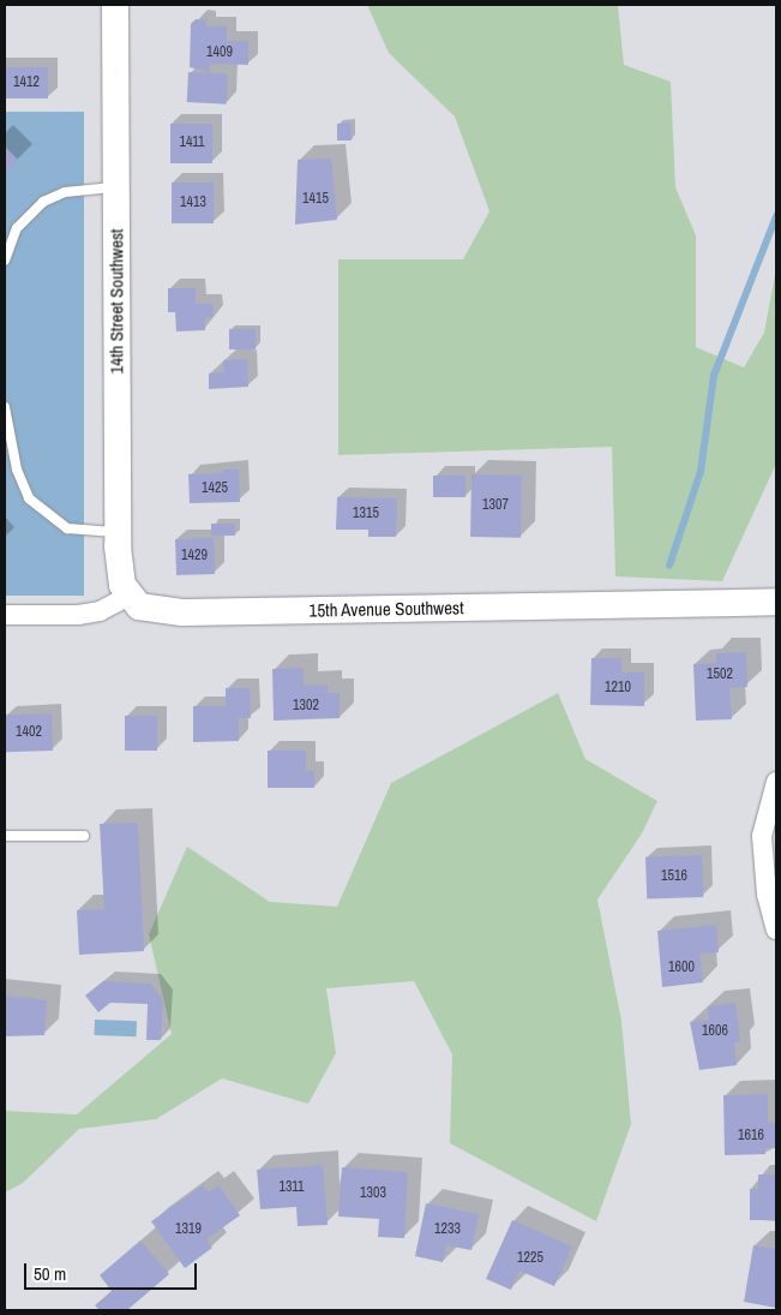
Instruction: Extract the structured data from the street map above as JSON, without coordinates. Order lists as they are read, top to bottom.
{
  "streets": {
    "street": ["14th Street Southwest", "15th Avenue Southwest"]
  },
  "crossings": [
    ["14th Street Southwest", "15th Avenue Southwest"]
  ],
  "house_numbers": [
    "1409",
    "1412",
    "1411",
    "1415",
    "1413",
    "1425",
    "1307",
    "1315",
    "1429",
    "1502",
    "1210",
    "1302",
    "1402",
    "1516",
    "1600",
    "1606",
    "1616",
    "1311",
    "1303",
    "1319",
    "1233",
    "1225"
  ],
  "scale_bar": "50 m"
}
